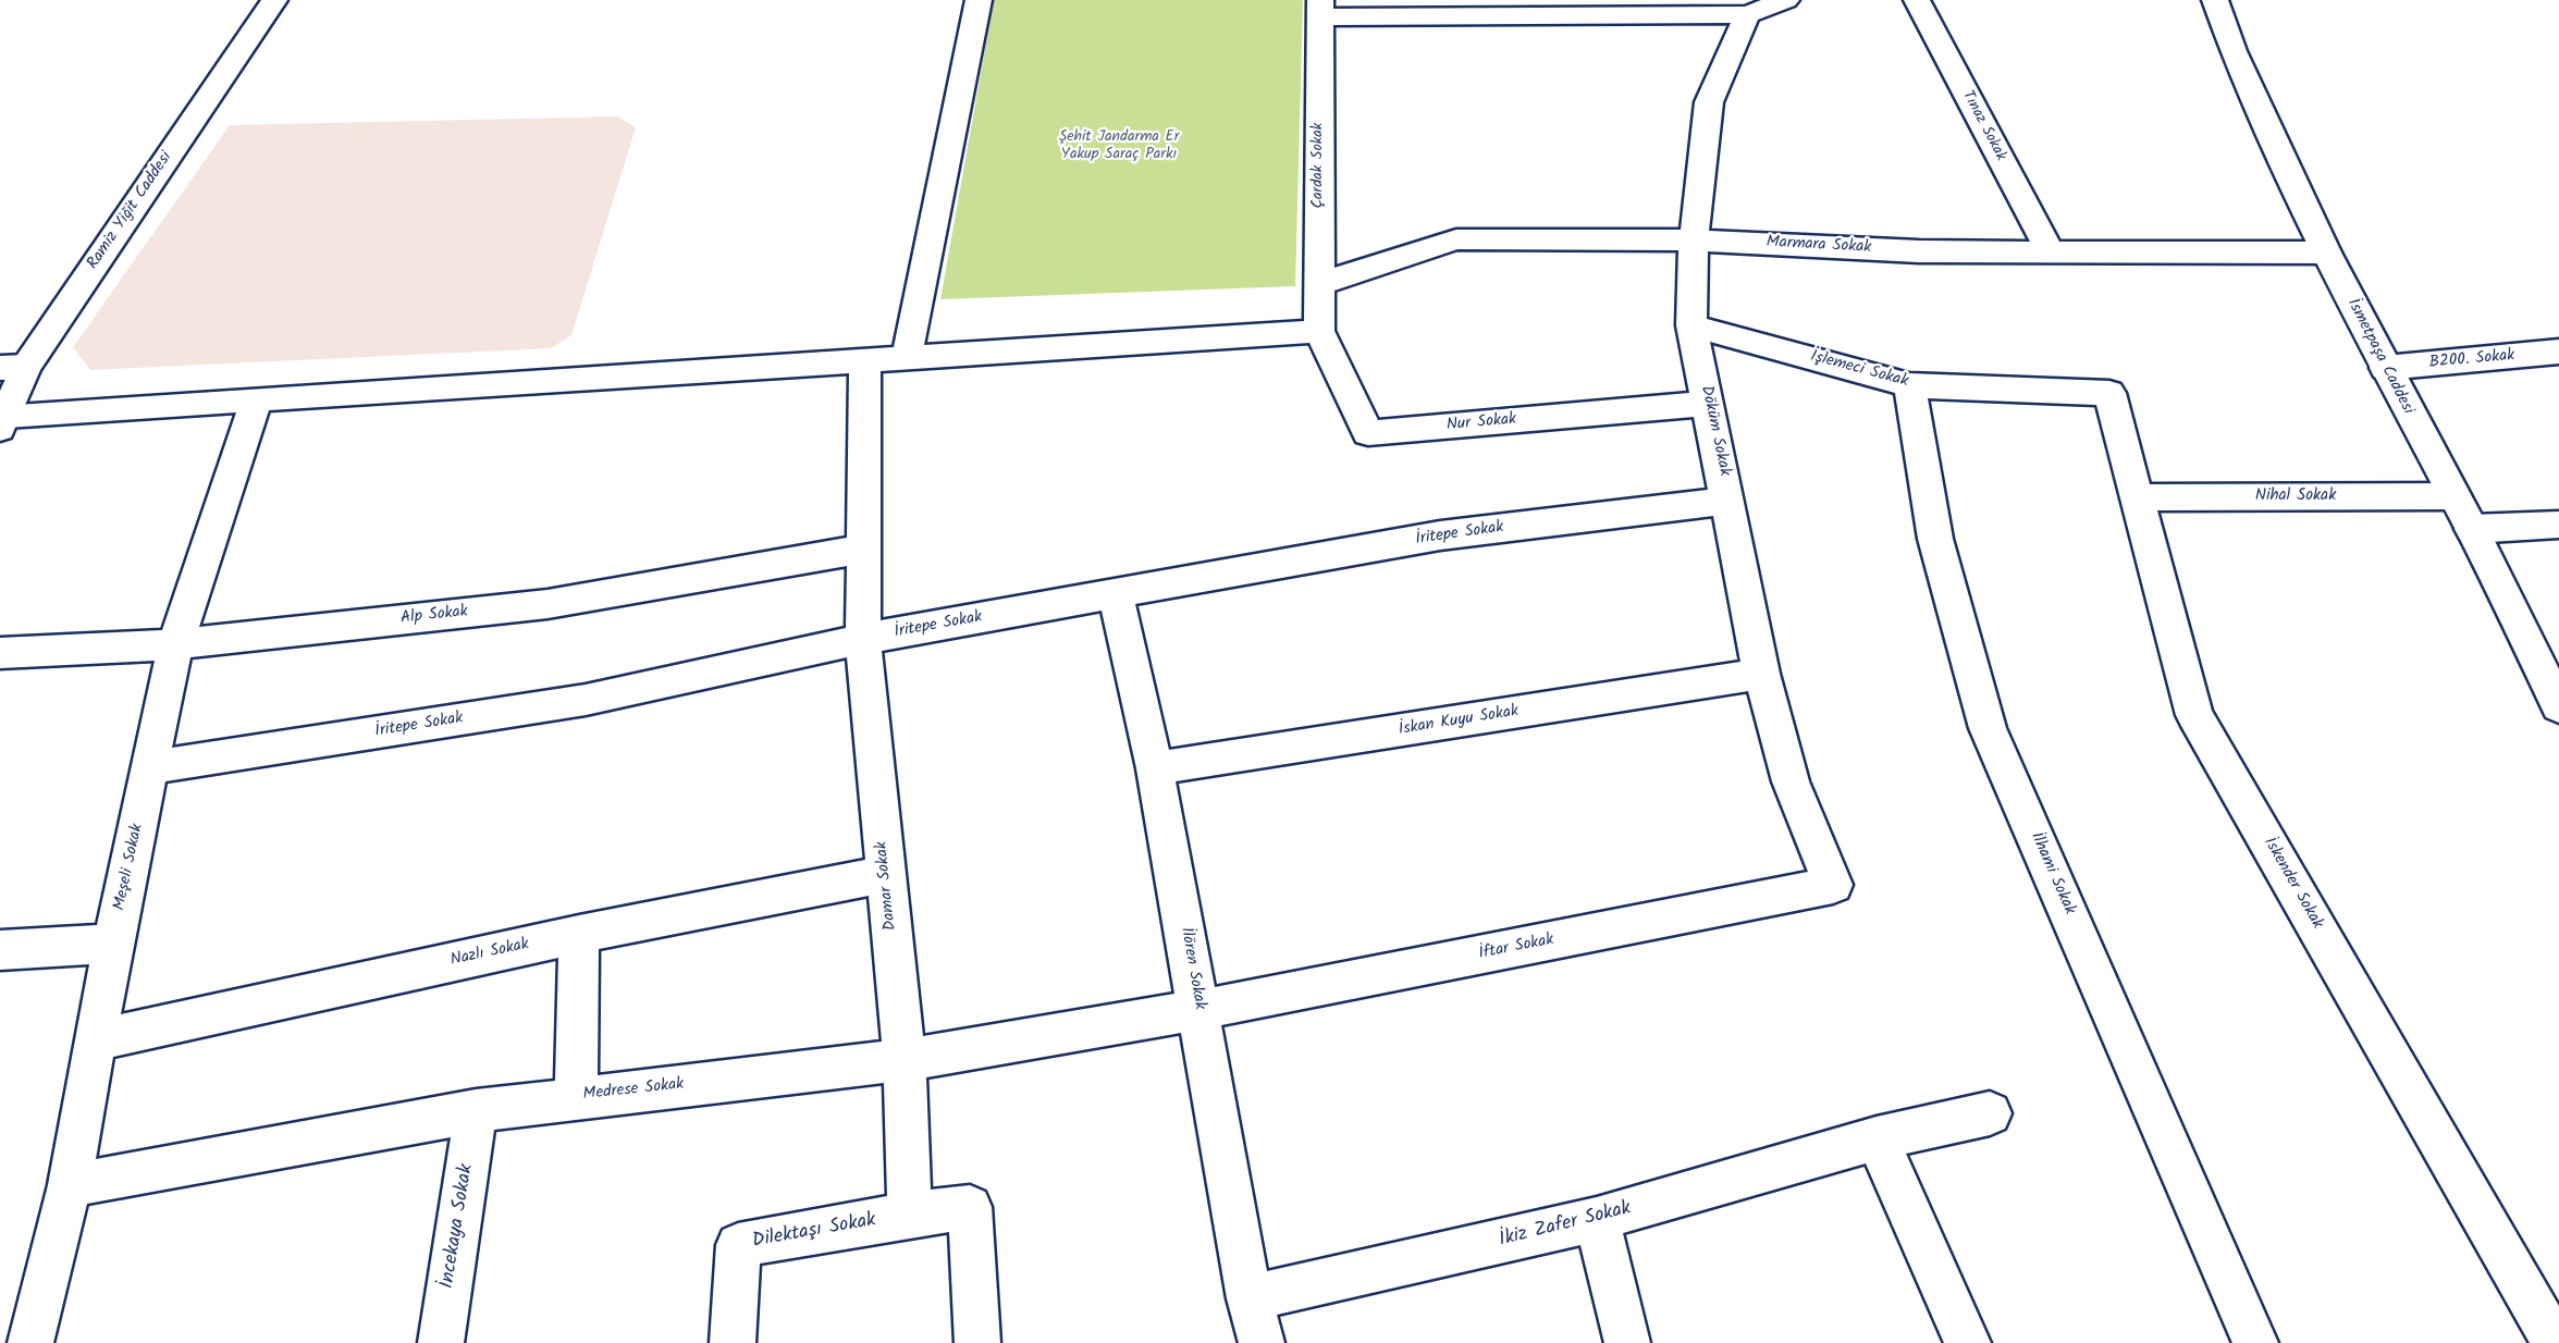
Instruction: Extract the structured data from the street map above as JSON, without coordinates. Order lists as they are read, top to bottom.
{
  "streets": {
    "street": [
      "Tınaz Sokak",
      "Çardak Sokak",
      "Ramiz Yiğit Caddesi",
      "Marmara Sokak",
      "İsmetpaşa Caddesi",
      "B200. Sokak",
      "İşlemeci Sokak",
      "Nur Sokak",
      "Döküm Sokak",
      "Nihal Sokak",
      "İritepe Sokak",
      "Alp Sokak",
      "İskan Kuyu Sokak",
      "Meşeli Sokak",
      "İlhami Sokak",
      "İskender Sokak",
      "Damar Sokak",
      "İftar Sokak",
      "Nazlı Sokak",
      "İlören Sokak",
      "Medrese Sokak",
      "İkiz Zafer Sokak",
      "İncekaya Sokak",
      "Dilektaşı Sokak"
    ]
  },
  "crossings": [
    ["Tınaz Sokak", "Marmara Sokak"],
    ["Çardak Sokak", "Marmara Sokak"],
    ["Çardak Sokak", "Nur Sokak"],
    ["Marmara Sokak", "İsmetpaşa Caddesi"],
    ["Marmara Sokak", "Döküm Sokak"],
    ["İsmetpaşa Caddesi", "B200. Sokak"],
    ["İsmetpaşa Caddesi", "Nihal Sokak"],
    ["İşlemeci Sokak", "Döküm Sokak"],
    ["İşlemeci Sokak", "İlhami Sokak"],
    ["İşlemeci Sokak", "İskender Sokak"],
    ["Nur Sokak", "Döküm Sokak"],
    ["Döküm Sokak", "İritepe Sokak"],
    ["Döküm Sokak", "İskan Kuyu Sokak"],
    ["Döküm Sokak", "İftar Sokak"],
    ["Nihal Sokak", "İskender Sokak"],
    ["İritepe Sokak", "Meşeli Sokak"],
    ["İritepe Sokak", "Damar Sokak"],
    ["İritepe Sokak", "İlören Sokak"],
    ["Alp Sokak", "Meşeli Sokak"],
    ["Alp Sokak", "Damar Sokak"],
    ["İskan Kuyu Sokak", "İlören Sokak"],
    ["Meşeli Sokak", "Nazlı Sokak"],
    ["Meşeli Sokak", "Medrese Sokak"],
    ["Damar Sokak", "Nazlı Sokak"],
    ["Damar Sokak", "Medrese Sokak"],
    ["Damar Sokak", "Dilektaşı Sokak"],
    ["İftar Sokak", "İlören Sokak"],
    ["İftar Sokak", "Medrese Sokak"],
    ["İlören Sokak", "Medrese Sokak"],
    ["İlören Sokak", "İkiz Zafer Sokak"],
    ["Medrese Sokak", "İncekaya Sokak"]
  ],
  "parks": ["Şehit Jandarma Er Yakup Saraç Parkı"]
}
